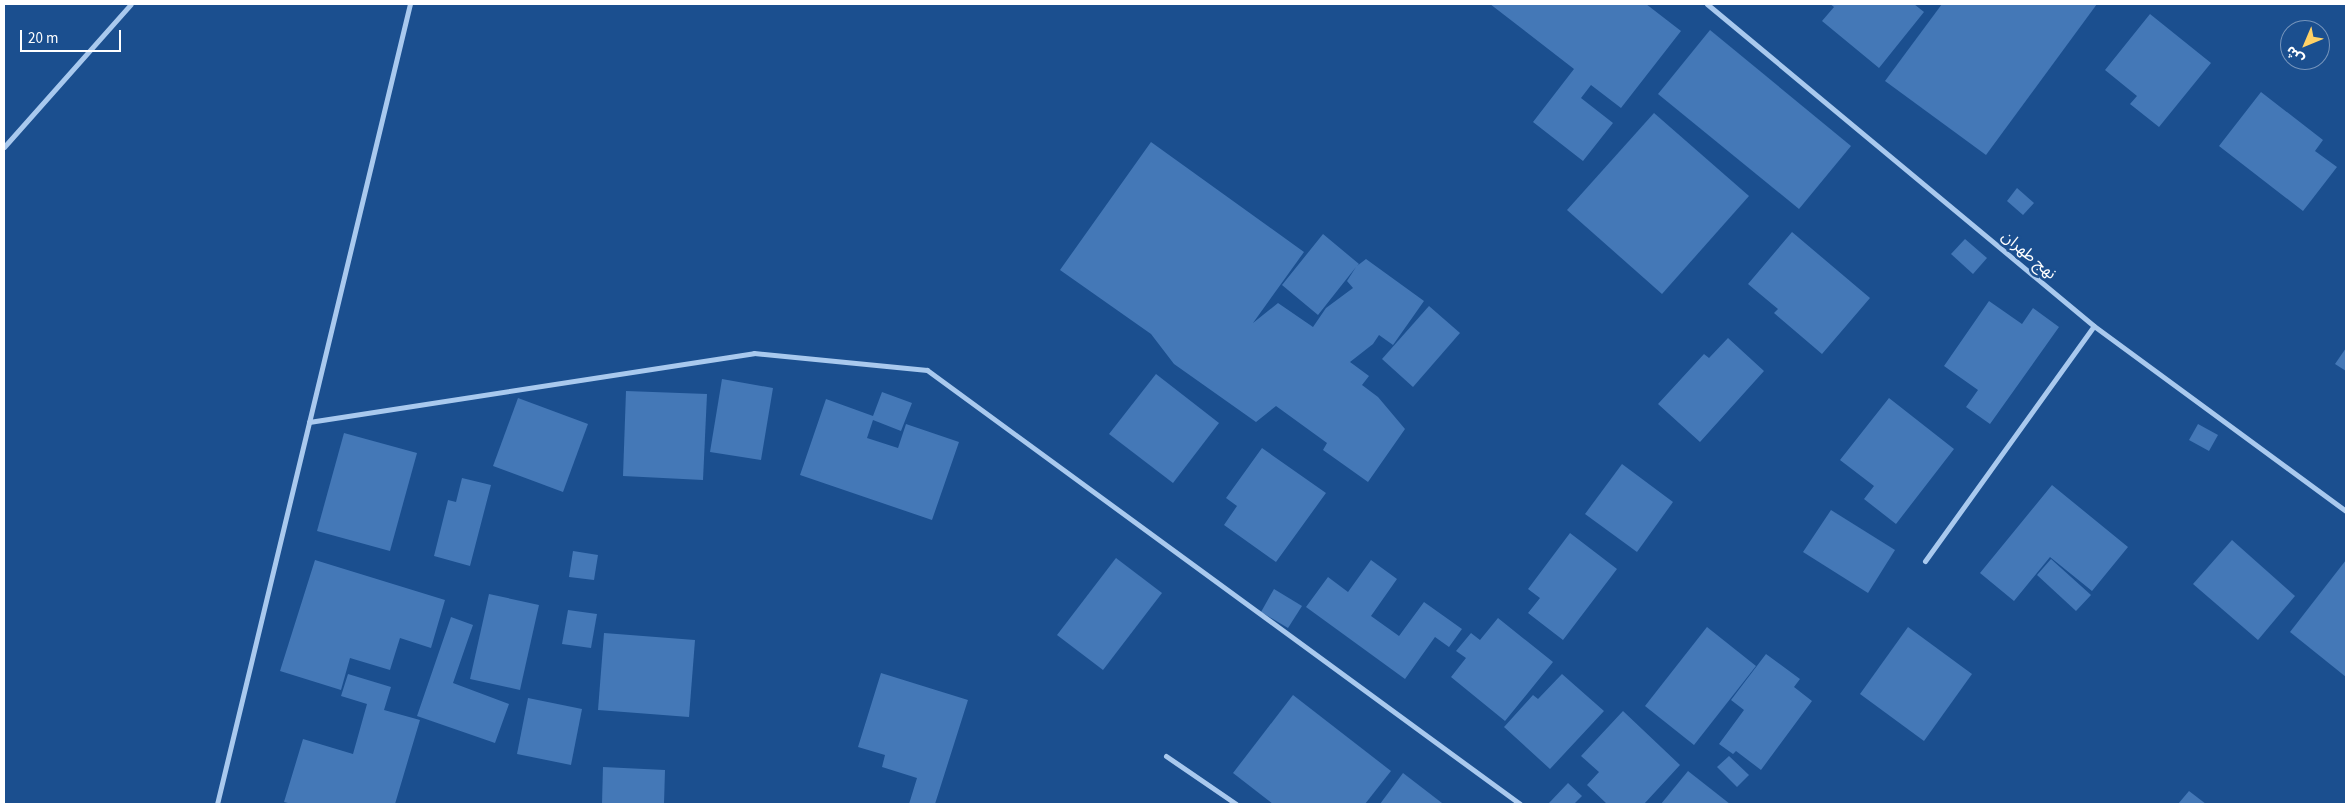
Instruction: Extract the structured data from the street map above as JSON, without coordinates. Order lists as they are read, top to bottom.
{
  "streets": {
    "street": ["نهج طهران"]
  },
  "scale_bar": "20 m",
  "north": "bottom left"
}
